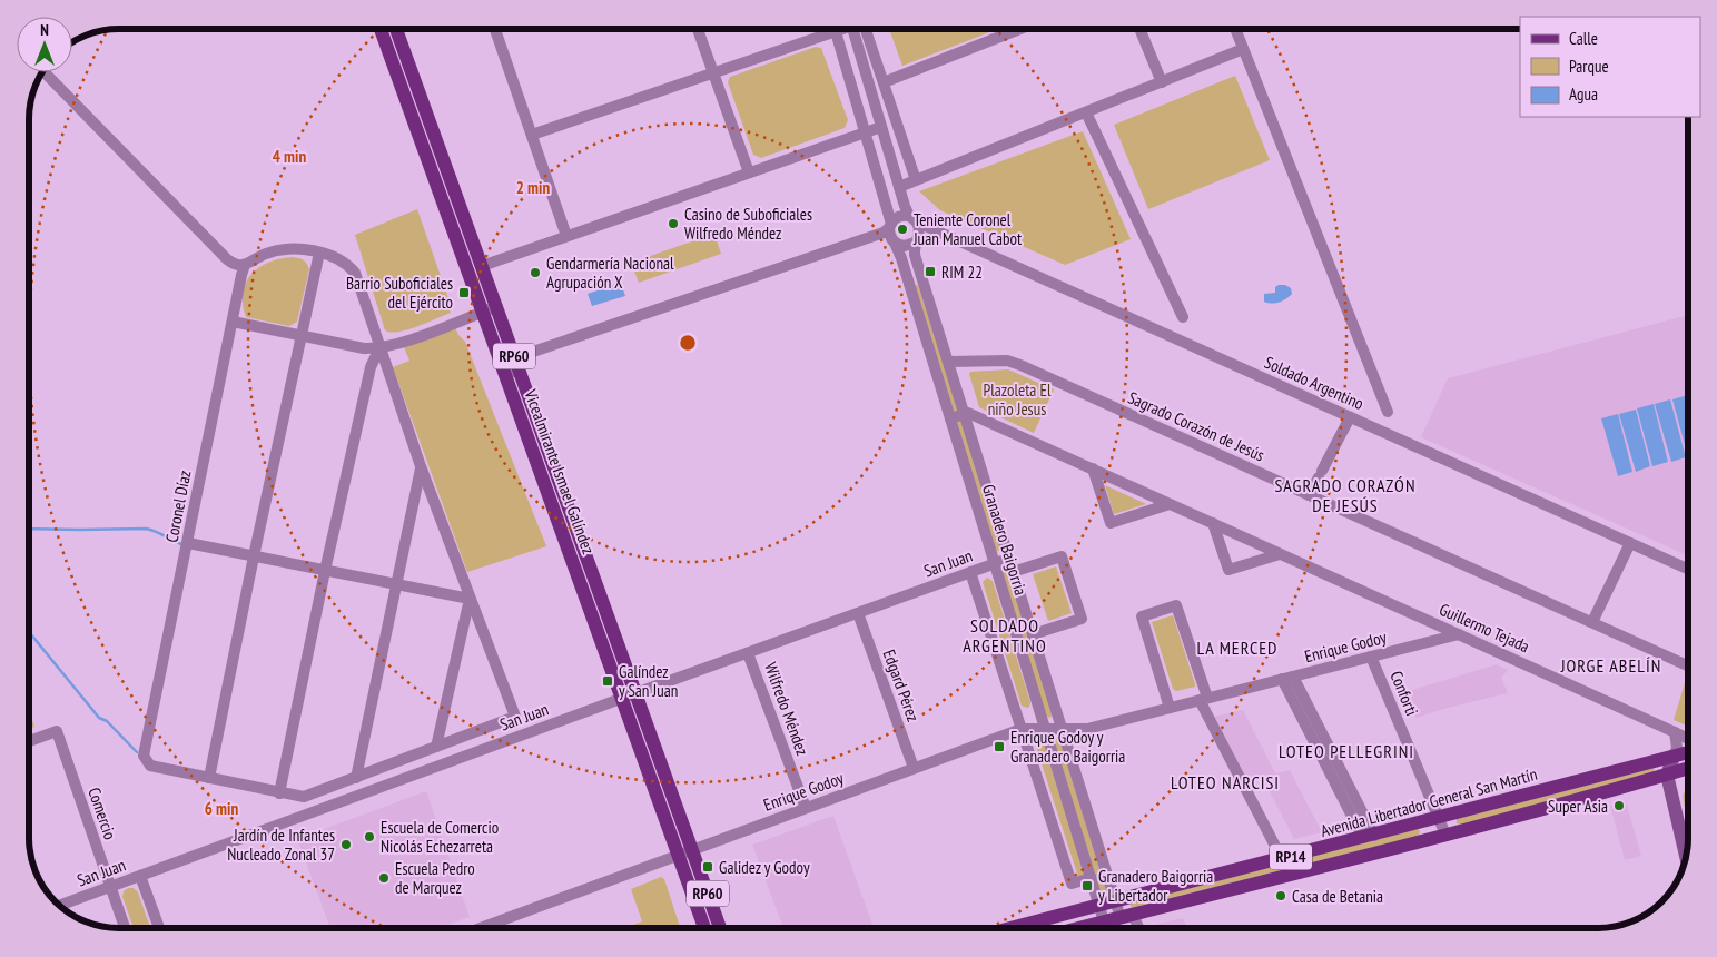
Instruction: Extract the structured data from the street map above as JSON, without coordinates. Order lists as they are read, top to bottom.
{
  "streets": {
    "main road": [
      "RP60",
      "Vicealmirante Ismael Galíndez",
      "Avenida Libertador General San Martín",
      "RP14"
    ],
    "street": [
      "Soldado Argentino",
      "Sagrado Corazón de Jesús",
      "Coronel Díaz",
      "Granadero Baigorria",
      "San Juan",
      "Guillermo Tejada",
      "Enrique Godoy",
      "Edgard Pérez",
      "Conforti",
      "Wilfredo Méndez",
      "Comercio"
    ]
  },
  "crossings": [
    ["Soldado Argentino", "Granadero Baigorria"],
    ["Sagrado Corazón de Jesús", "Granadero Baigorria"],
    ["Vicealmirante Ismael Galíndez", "San Juan"],
    ["Vicealmirante Ismael Galíndez", "Enrique Godoy"],
    ["Granadero Baigorria", "San Juan"],
    ["Granadero Baigorria", "Guillermo Tejada"],
    ["Granadero Baigorria", "Enrique Godoy"],
    ["Granadero Baigorria", "Avenida Libertador General San Martín"],
    ["San Juan", "Edgard Pérez"],
    ["San Juan", "Wilfredo Méndez"],
    ["San Juan", "Comercio"],
    ["Guillermo Tejada", "Enrique Godoy"],
    ["Enrique Godoy", "Edgard Pérez"],
    ["Enrique Godoy", "Conforti"],
    ["Enrique Godoy", "Wilfredo Méndez"],
    ["Conforti", "Avenida Libertador General San Martín"]
  ],
  "districts": [
    "SAGRADO CORAZÓN DE JESÚS",
    "SOLDADO ARGENTINO",
    "LA MERCED",
    "JORGE ABELÍN",
    "LOTEO PELLEGRINI",
    "LOTEO NARCISI"
  ],
  "parks": ["Plazoleta El niño Jesus"],
  "places": {
    "other": [
      "Casino de Suboficiales Wilfredo Méndez",
      "Teniente Coronel Juan Manuel Cabot",
      "Gendarmería Nacional Agrupación X",
      "Super Asia",
      "Escuela de Comercio Nicolás Echezarreta",
      "Jardín de Infantes Nucleado Zonal 37",
      "Escuela Pedro de Marquez",
      "Casa de Betania"
    ],
    "transit": [
      "RIM 22",
      "Barrio Suboficiales del Ejército",
      "Galíndez y San Juan",
      "Enrique Godoy y Granadero Baigorria",
      "Galidez y Godoy",
      "Granadero Baigorria y Libertador"
    ]
  },
  "legend": ["Calle", "Parque", "Agua"],
  "north": "top",
  "rings": ["4 min", "2 min", "6 min"]
}
